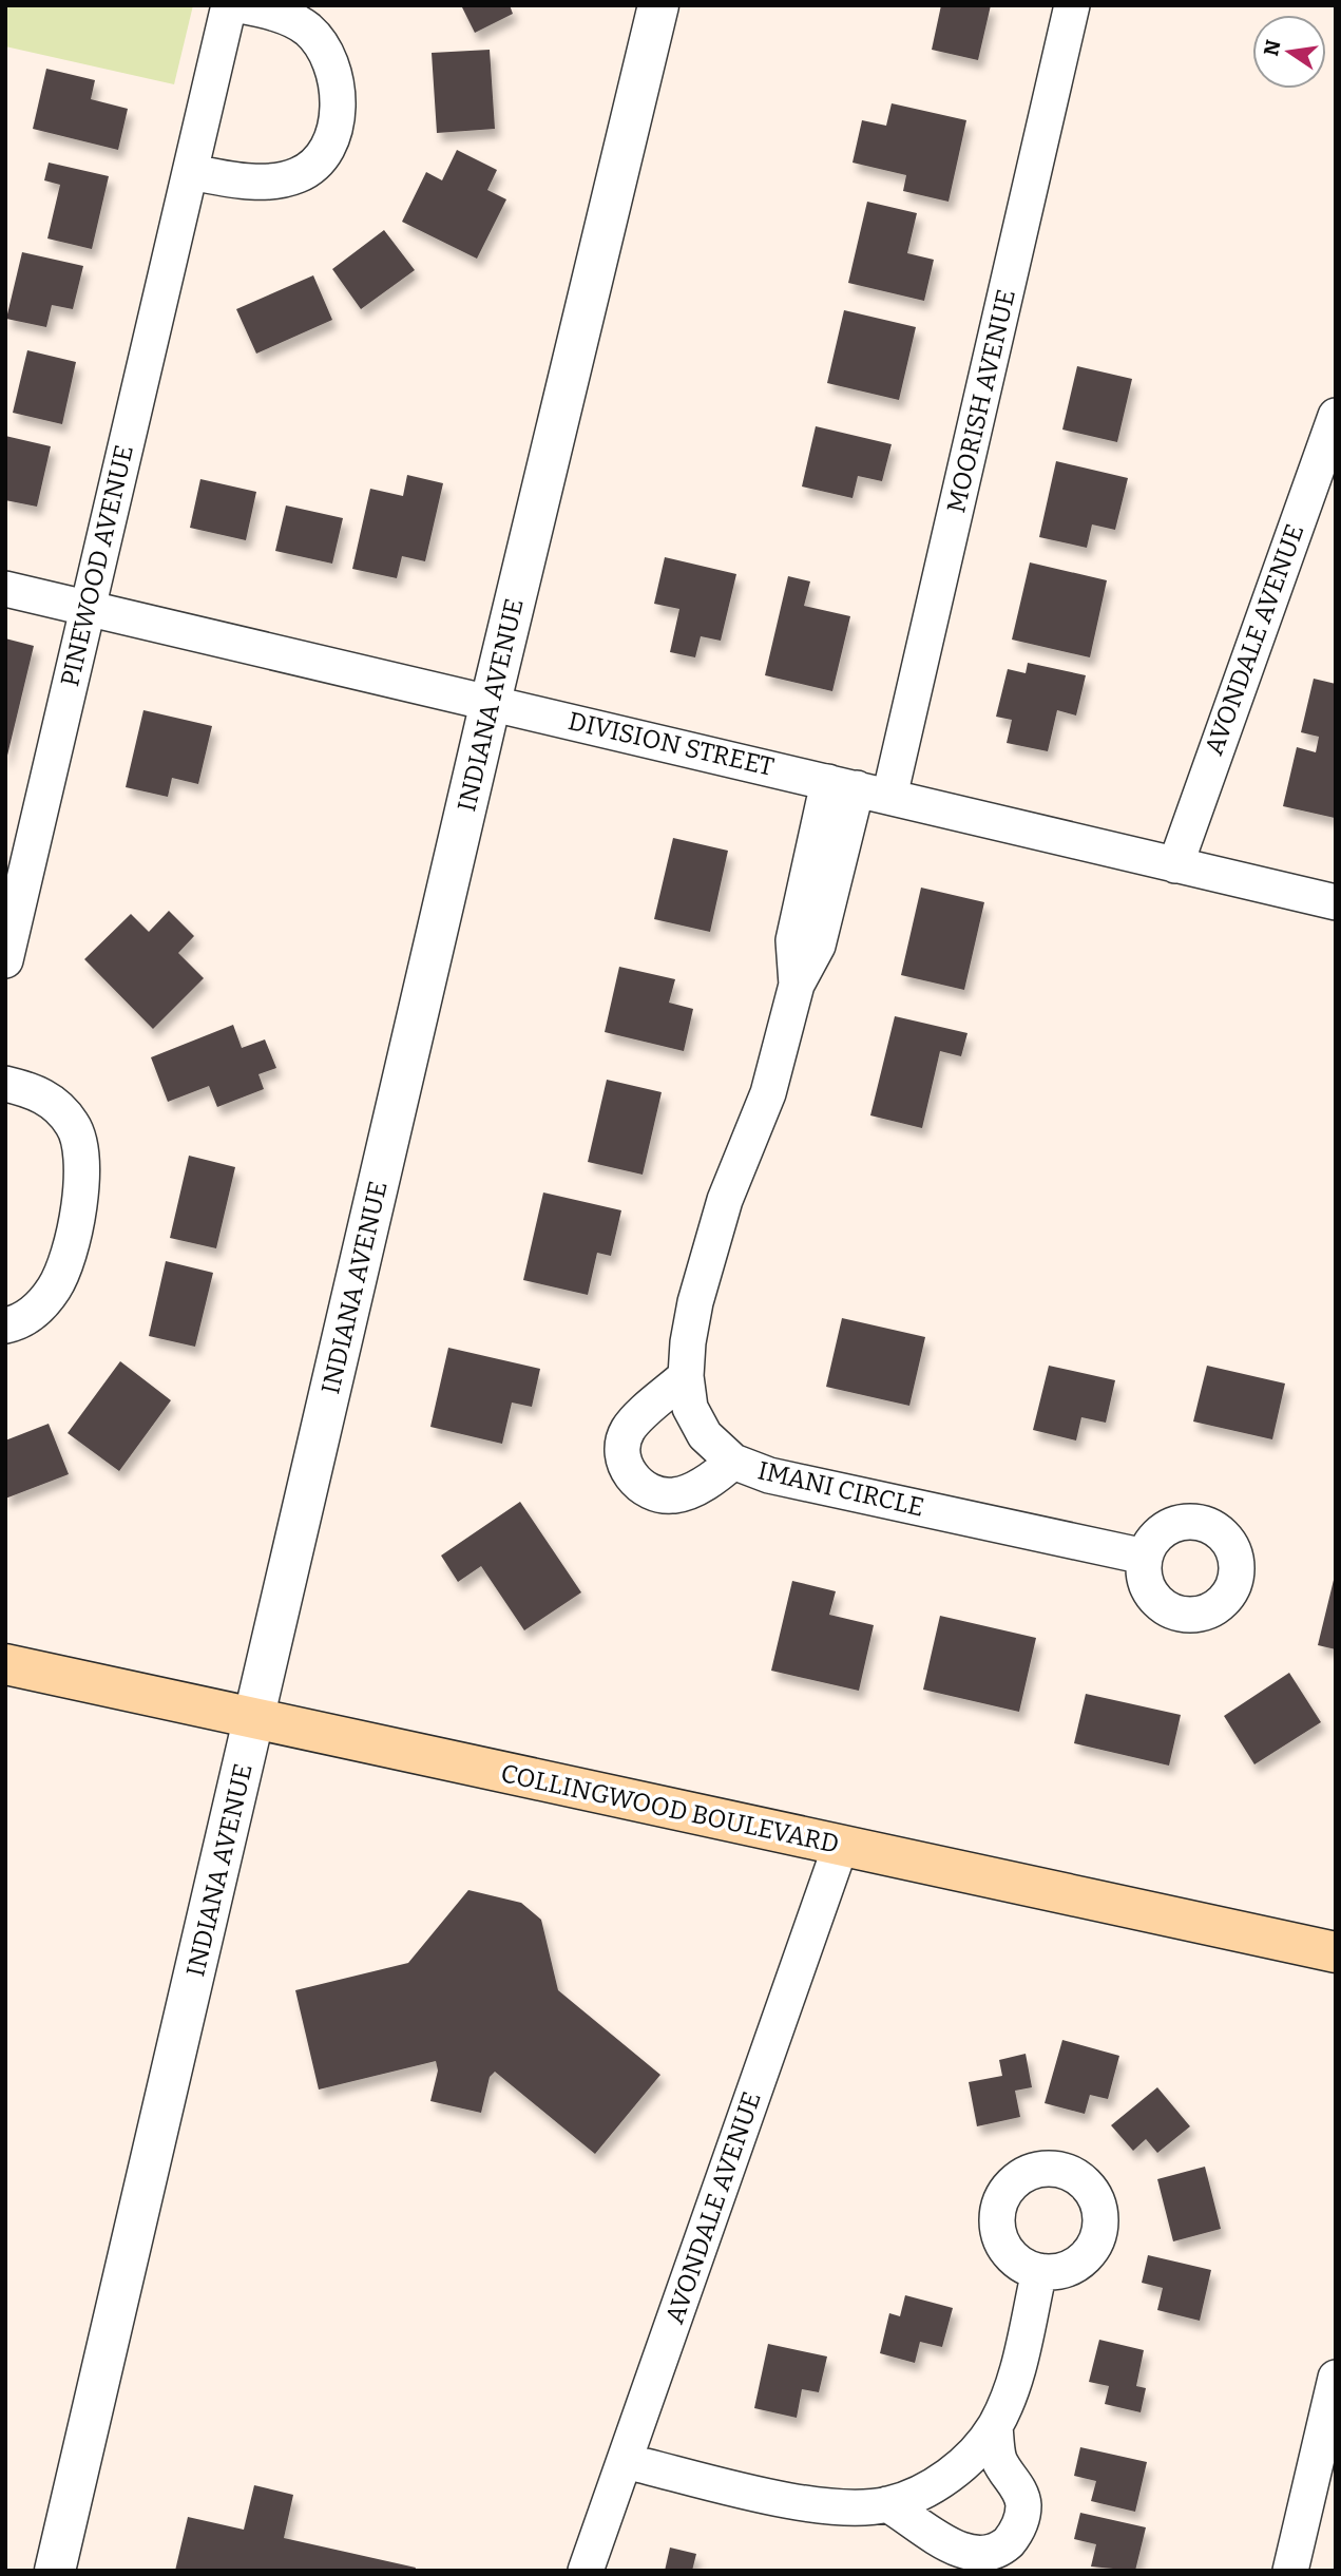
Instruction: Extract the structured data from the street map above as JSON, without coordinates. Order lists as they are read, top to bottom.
{
  "streets": {
    "main road": ["COLLINGWOOD BOULEVARD"],
    "street": [
      "MOORISH AVENUE",
      "PINEWOOD AVENUE",
      "AVONDALE AVENUE",
      "INDIANA AVENUE",
      "DIVISION STREET",
      "IMANI CIRCLE"
    ]
  },
  "crossings": [
    ["MOORISH AVENUE", "DIVISION STREET"],
    ["MOORISH AVENUE", "IMANI CIRCLE"],
    ["PINEWOOD AVENUE", "DIVISION STREET"],
    ["AVONDALE AVENUE", "DIVISION STREET"],
    ["AVONDALE AVENUE", "COLLINGWOOD BOULEVARD"],
    ["INDIANA AVENUE", "DIVISION STREET"],
    ["INDIANA AVENUE", "COLLINGWOOD BOULEVARD"],
    ["DIVISION STREET", "IMANI CIRCLE"]
  ],
  "north": "left"
}
